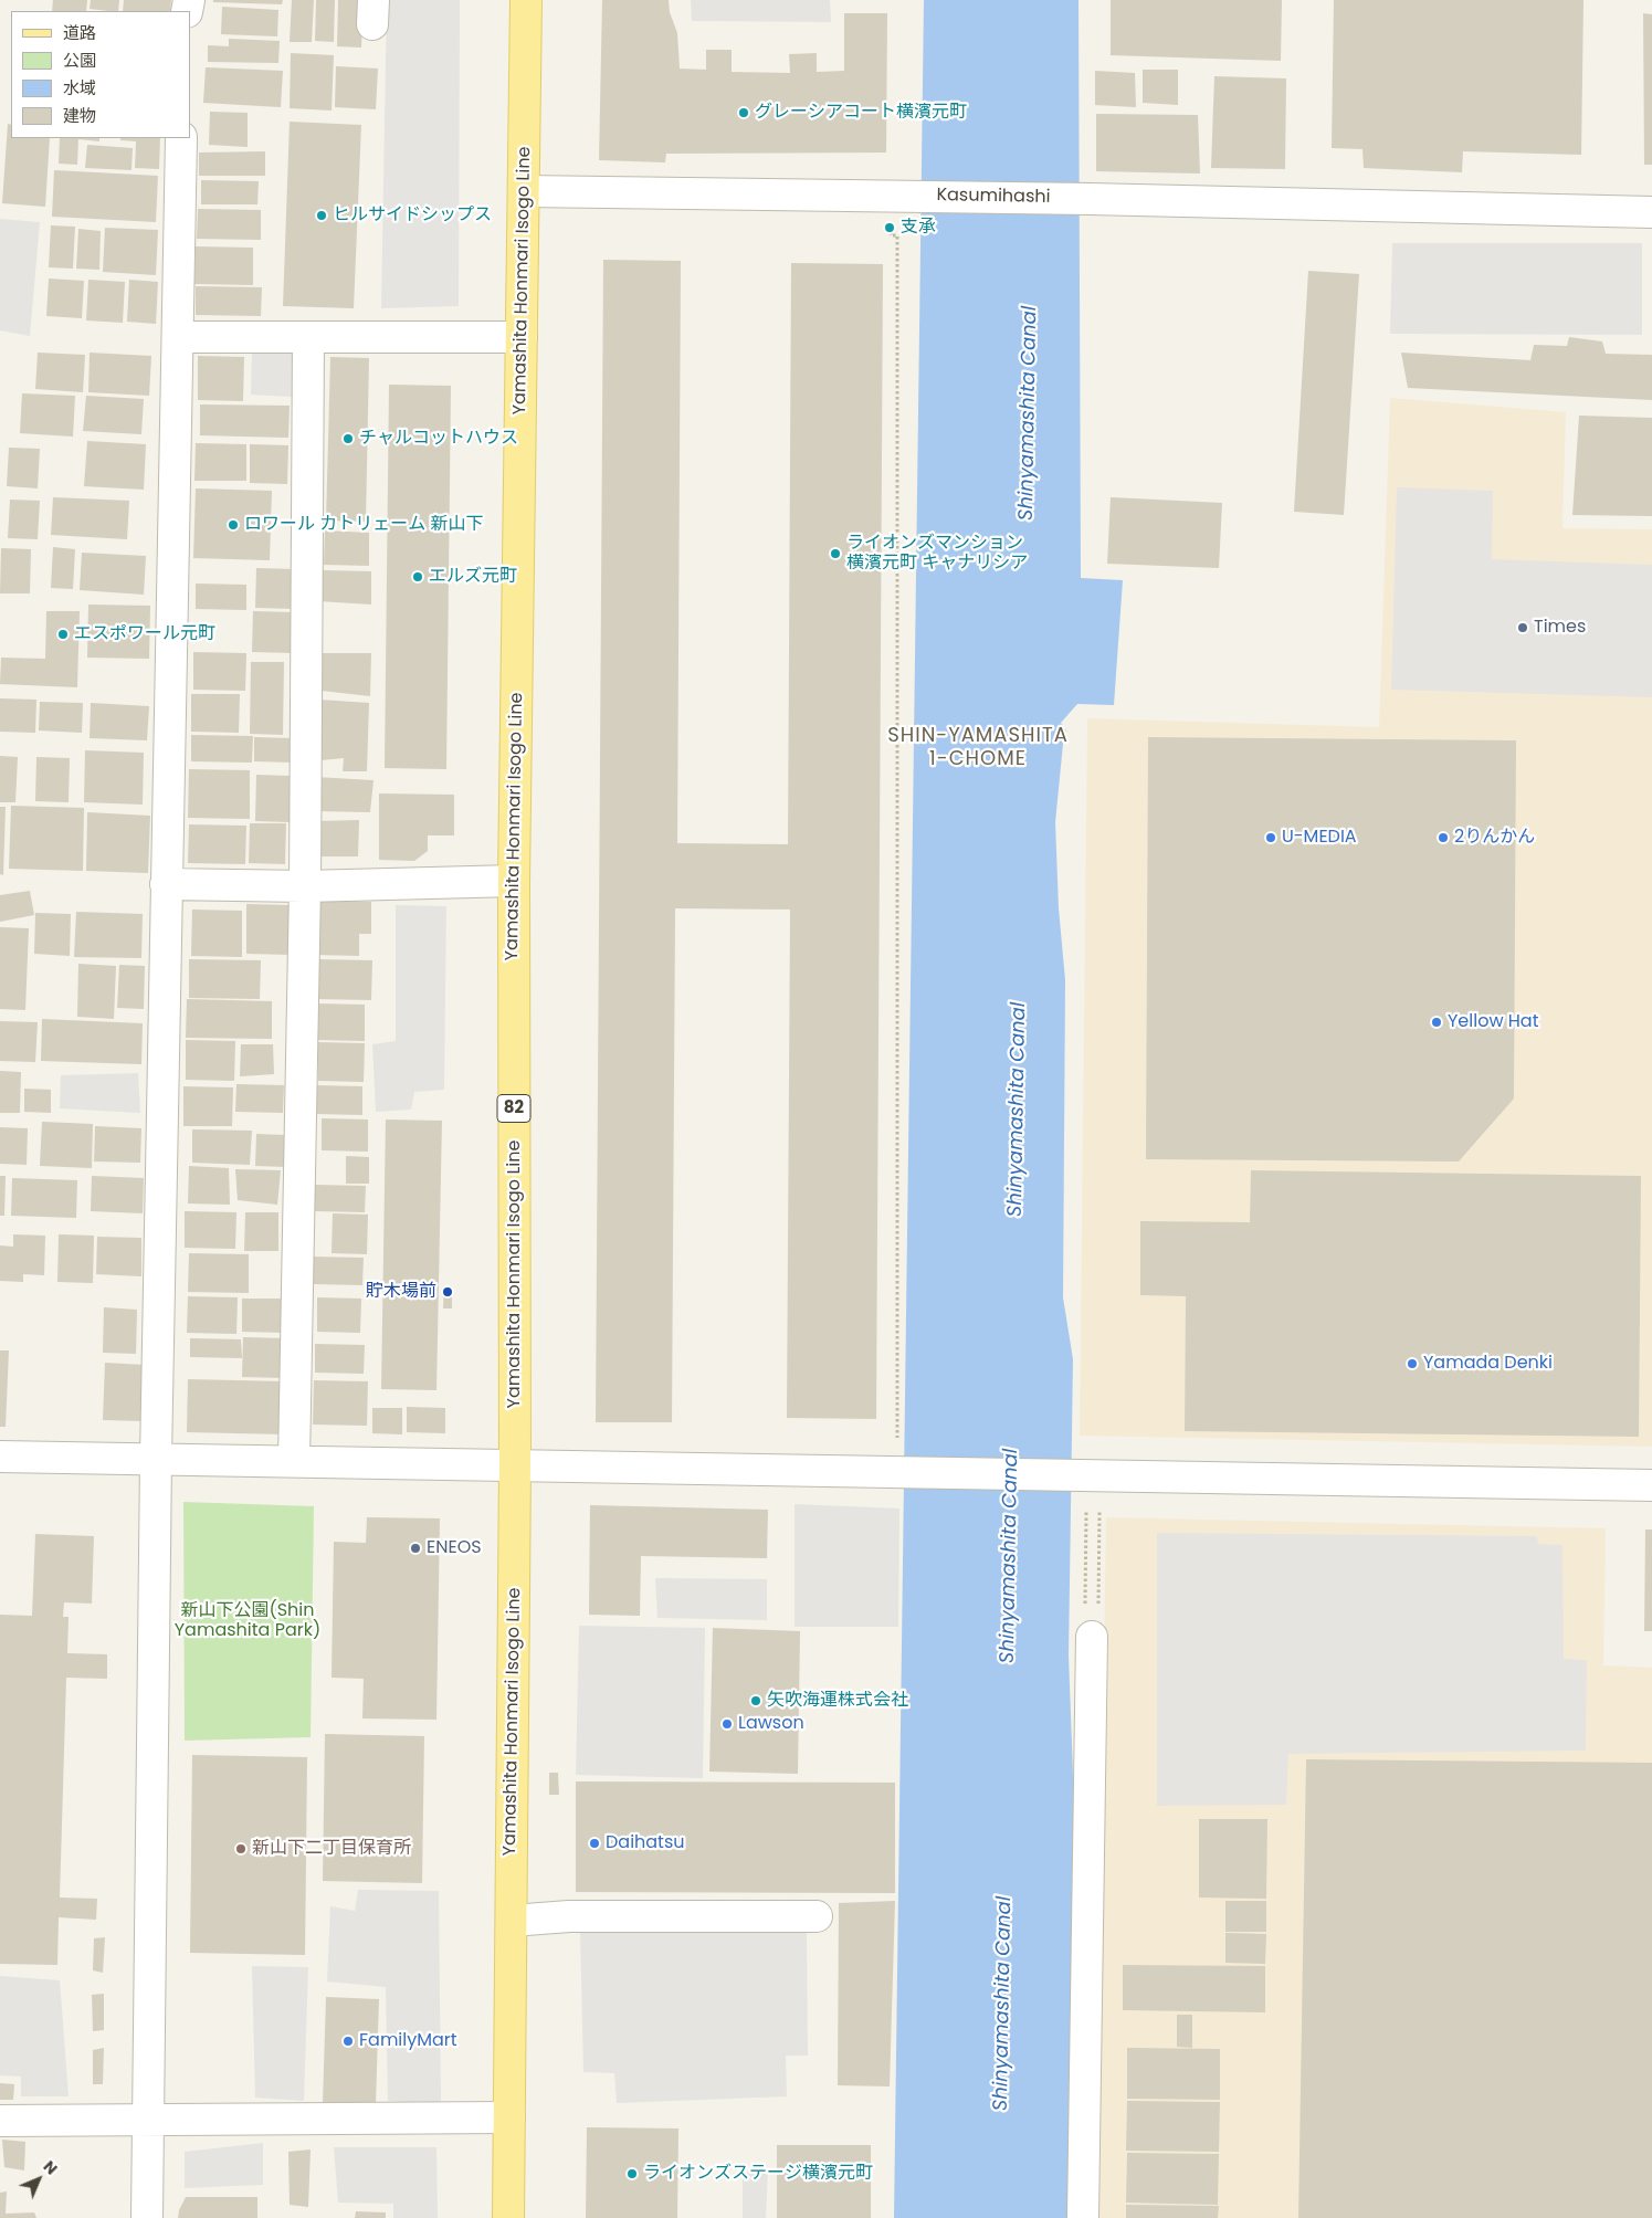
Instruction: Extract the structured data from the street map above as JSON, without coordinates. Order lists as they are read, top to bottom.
{
  "streets": {
    "main road": ["Yamashita Honmari Isogo Line", "82"],
    "street": ["Kasumihashi"]
  },
  "crossings": [
    ["Kasumihashi", "Yamashita Honmari Isogo Line"]
  ],
  "districts": ["SHIN-YAMASHITA 1-CHOME"],
  "water": ["Shinyamashita Canal"],
  "parks": ["新山下公園(Shin Yamashita Park)"],
  "places": [
    "グレーシアコート横濱元町",
    "ヒルサイドシップス",
    "支承",
    "チャルコットハウス",
    "ロワール カトリェーム 新山下",
    "ライオンズマンション 横濱元町 キャナリシア",
    "エルズ元町",
    "Times",
    "エスポワール元町",
    "U-MEDIA",
    "2りんかん",
    "Yellow Hat",
    "貯木場前",
    "Yamada Denki",
    "ENEOS",
    "矢吹海運株式会社",
    "Lawson",
    "Daihatsu",
    "新山下二丁目保育所",
    "FamilyMart",
    "ライオンズステージ横濱元町"
  ],
  "legend": [
    "道路",
    "公園",
    "水域",
    "建物"
  ],
  "north": "top right"
}
